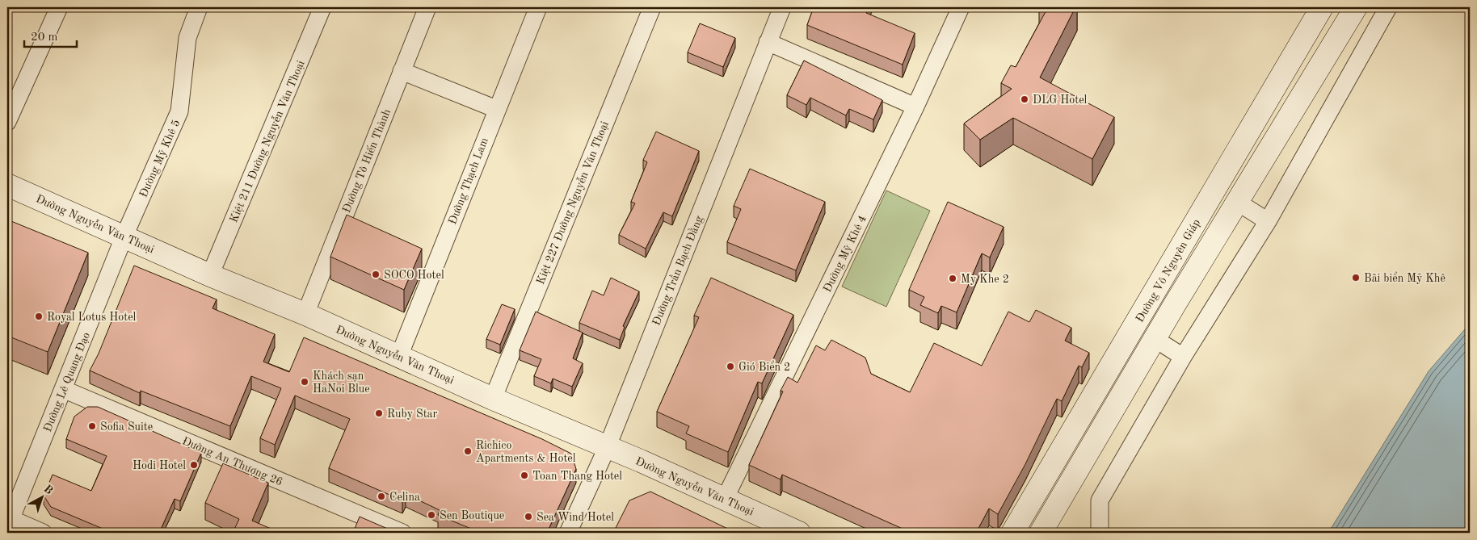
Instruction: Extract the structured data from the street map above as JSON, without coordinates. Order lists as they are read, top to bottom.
{
  "streets": {
    "main road": ["Đường Nguyễn Văn Thoại", "Đường Võ Nguyên Giáp"],
    "street": [
      "Kiệt 211 Đường Nguyễn Văn Thoại",
      "Đường Mỹ Khê 5",
      "Đường Tô Hiến Thành",
      "Đường Thạch Lam",
      "Kiệt 227 Đường Nguyễn Văn Thoại",
      "Đường Mỹ Khê 4",
      "Đường Trần Bạch Đằng",
      "Đường Lê Quang Đạo",
      "Đường An Thượng 26"
    ]
  },
  "crossings": [
    ["Kiệt 211 Đường Nguyễn Văn Thoại", "Đường Nguyễn Văn Thoại"],
    ["Đường Mỹ Khê 5", "Đường Nguyễn Văn Thoại"],
    ["Đường Mỹ Khê 5", "Đường Lê Quang Đạo"],
    ["Đường Tô Hiến Thành", "Đường Nguyễn Văn Thoại"],
    ["Đường Thạch Lam", "Đường Nguyễn Văn Thoại"],
    ["Kiệt 227 Đường Nguyễn Văn Thoại", "Đường Nguyễn Văn Thoại"],
    ["Đường Nguyễn Văn Thoại", "Đường Mỹ Khê 4"],
    ["Đường Nguyễn Văn Thoại", "Đường Trần Bạch Đằng"],
    ["Đường Nguyễn Văn Thoại", "Đường Lê Quang Đạo"],
    ["Đường Lê Quang Đạo", "Đường An Thượng 26"]
  ],
  "places": [
    "DLG Hotel",
    "SOCO Hotel",
    "Bãi biển Mỹ Khê",
    "My Khe 2",
    "Royal Lotus Hotel",
    "Gió Biển 2",
    "Khách sạn HaNoi Blue",
    "Ruby Star",
    "Sofia Suite",
    "Richico Apartments & Hotel",
    "Hodi Hotel",
    "Toan Thang Hotel",
    "Celina",
    "Sen Boutique",
    "Sea Wind Hotel"
  ],
  "scale_bar": "20 m",
  "north": "top right"
}
